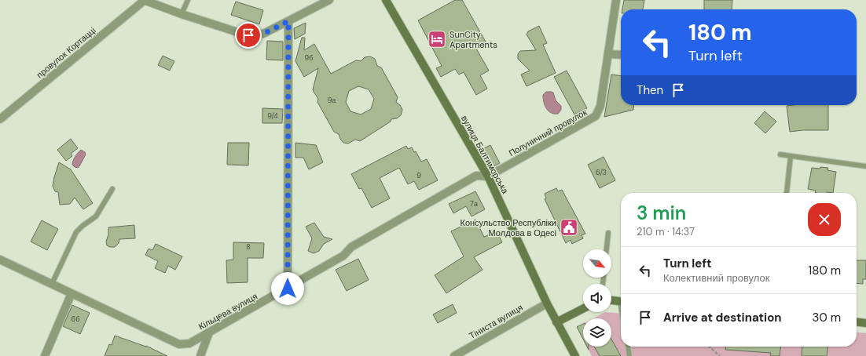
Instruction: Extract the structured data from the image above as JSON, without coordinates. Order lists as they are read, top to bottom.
{
  "streets": {
    "main road": ["вулиця Балтиморська"],
    "street": [
      "провулок Кортацці",
      "Полуничний провулок",
      "Кільцева вулиця",
      "Тіниста вулиця"
    ]
  },
  "crossings": [
    ["Полуничний провулок", "вулиця Балтиморська"],
    ["Полуничний провулок", "Кільцева вулиця"],
    ["вулиця Балтиморська", "Кільцева вулиця"],
    ["вулиця Балтиморська", "Тіниста вулиця"]
  ],
  "places": {
    "hotel": ["SunCity Apartments"],
    "public building": ["Консульство Республіки Молдова в Одесі"]
  },
  "house_numbers": [
    "9б",
    "9а",
    "9/4",
    "6/3",
    "9",
    "7а",
    "8",
    "6б"
  ],
  "north": "bottom right",
  "page": {
    "turn": ["180 m", "Turn left"],
    "then": "Then",
    "heading": ["3 min", "210 m · 14:37"],
    "list": [
      {
        "name": "Turn left",
        "note": "Колективний провулок",
        "value": "180 m"
      },
      {
        "name": "Arrive at destination",
        "value": "30 m"
      }
    ]
  }
}
